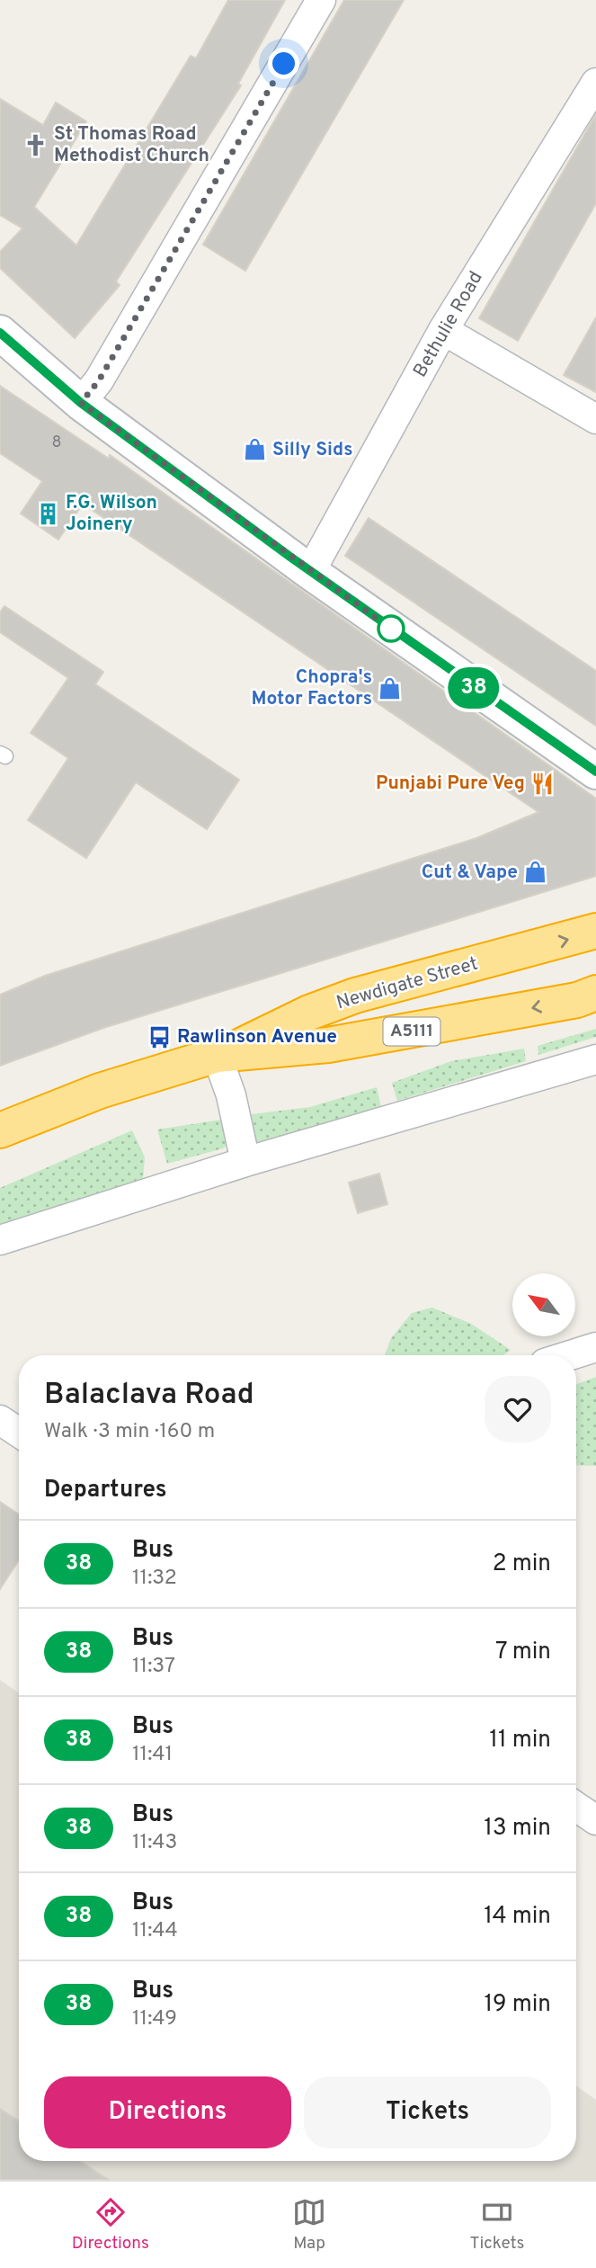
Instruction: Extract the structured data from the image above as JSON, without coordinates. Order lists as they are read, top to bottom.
{
  "streets": {
    "highway": ["Newdigate Street", "A5111"],
    "street": ["Bethulie Road"]
  },
  "places": {
    "church": ["St Thomas Road Methodist Church"],
    "shop": ["Silly Sids", "Chopra's Motor Factors", "Cut & Vape"],
    "building": ["F.G. Wilson Joinery"],
    "restaurant": ["Punjabi Pure Veg"],
    "bus stop": ["Rawlinson Avenue"]
  },
  "lines": ["bus line 38"],
  "house_numbers": ["8"],
  "north": "top left",
  "page": {
    "on_map": "38",
    "heading": [
      ["Balaclava Road", "Walk · 3 min · 160 m"],
      "Departures"
    ],
    "list": [
      {
        "mark": "38",
        "name": "Bus",
        "note": "11:32",
        "value": "2 min"
      },
      {
        "mark": "38",
        "name": "Bus",
        "note": "11:37",
        "value": "7 min"
      },
      {
        "mark": "38",
        "name": "Bus",
        "note": "11:41",
        "value": "11 min"
      },
      {
        "mark": "38",
        "name": "Bus",
        "note": "11:43",
        "value": "13 min"
      },
      {
        "mark": "38",
        "name": "Bus",
        "note": "11:44",
        "value": "14 min"
      },
      {
        "mark": "38",
        "name": "Bus",
        "note": "11:49",
        "value": "19 min"
      }
    ],
    "buttons": ["Directions", "Tickets"],
    "tabs": ["Directions", "Map", "Tickets"]
  }
}
